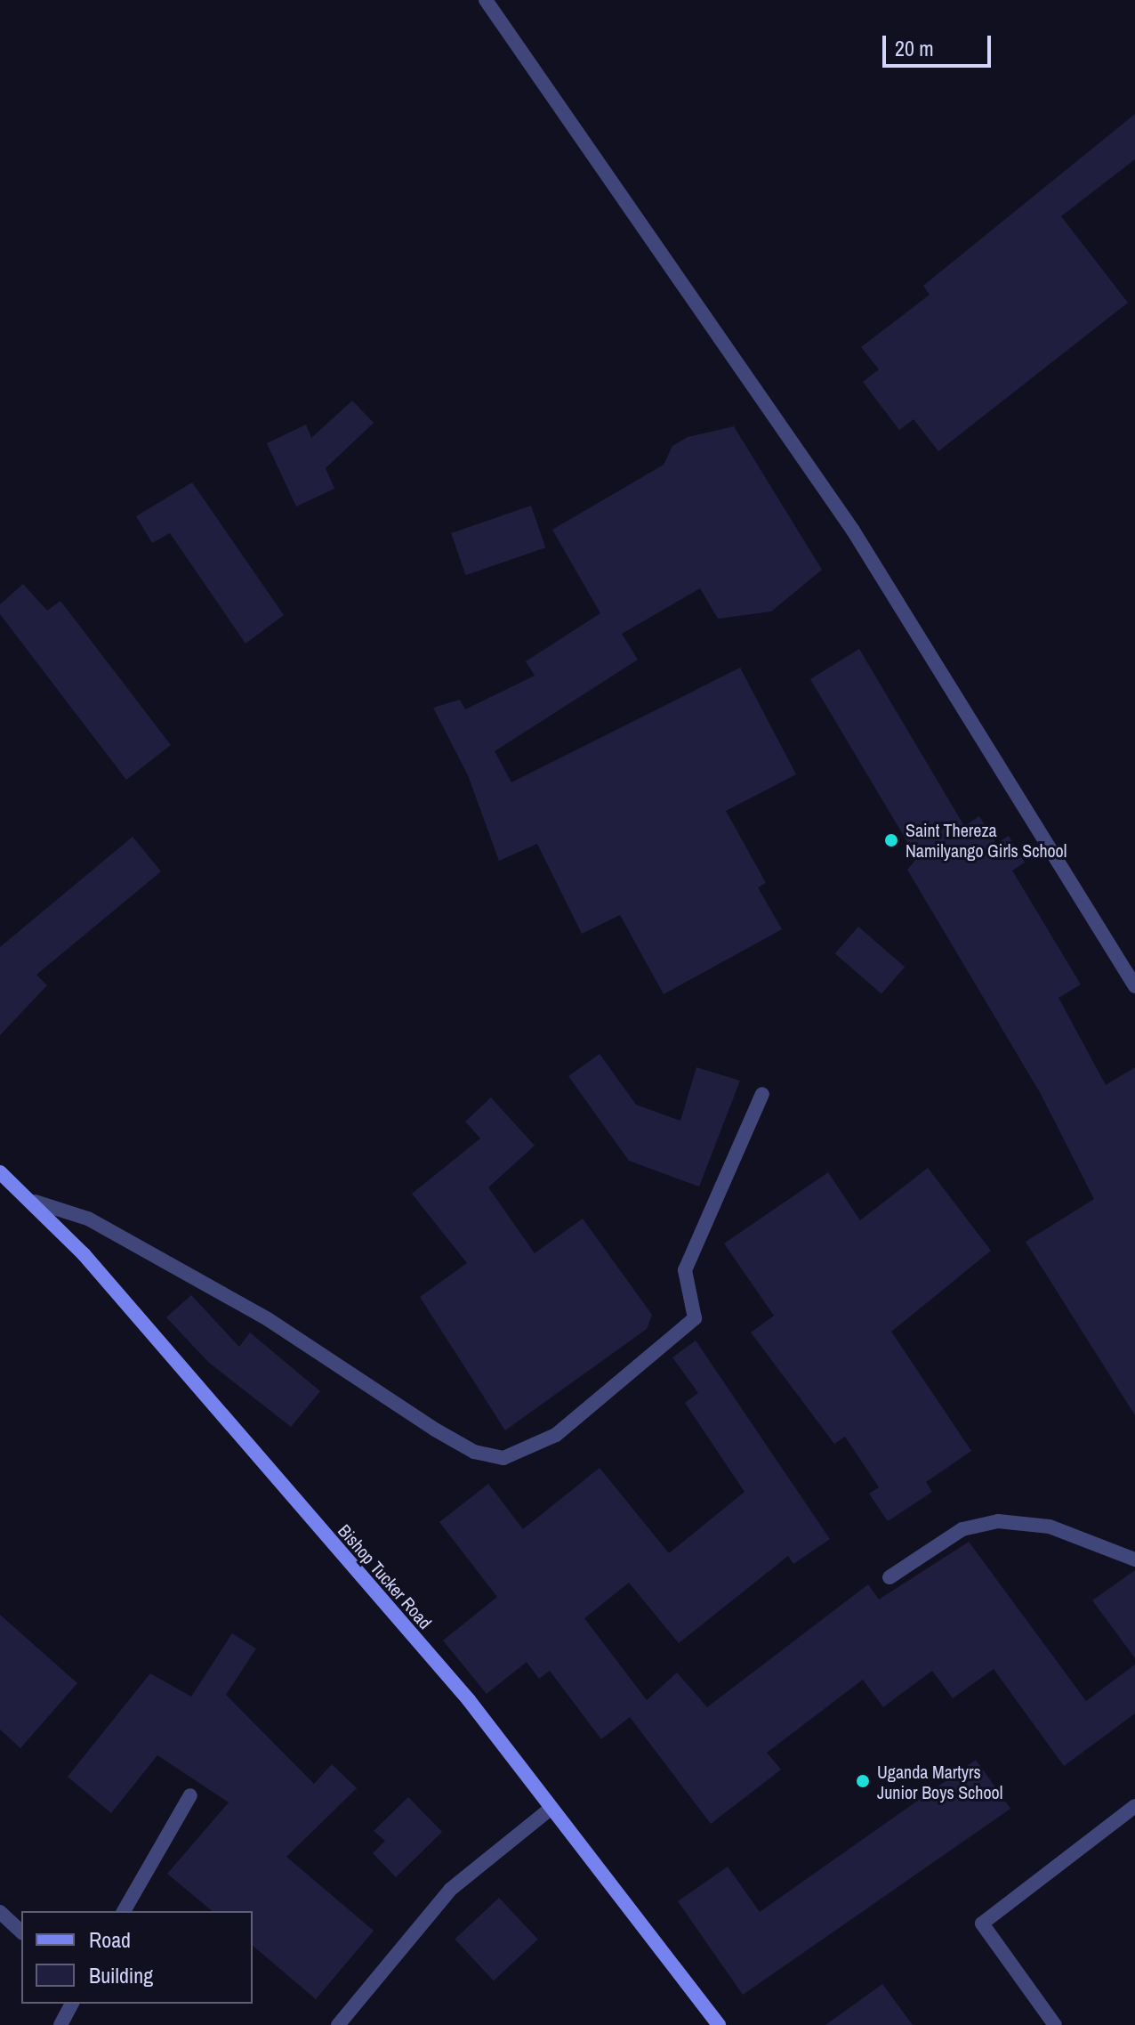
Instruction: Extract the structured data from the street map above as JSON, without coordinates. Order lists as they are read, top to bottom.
{
  "streets": {
    "main road": ["Bishop Tucker Road"]
  },
  "places": ["Saint Thereza Namilyango Girls School", "Uganda Martyrs Junior Boys School"],
  "legend": ["Road", "Building"],
  "scale_bar": "20 m"
}
